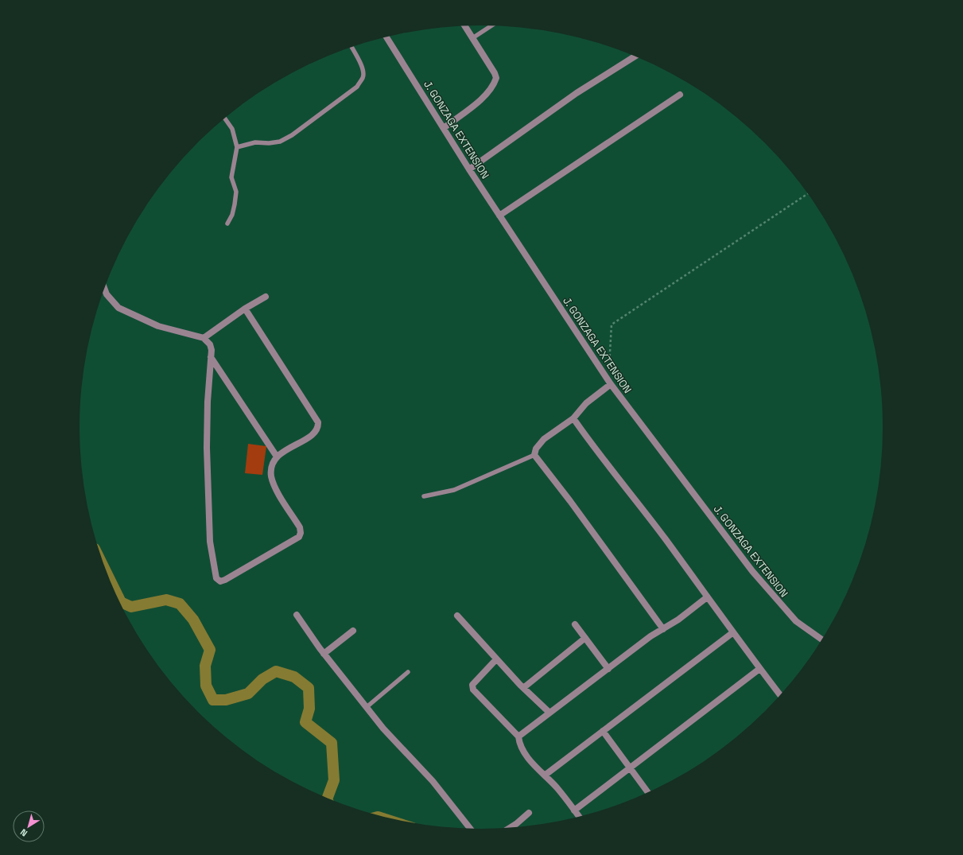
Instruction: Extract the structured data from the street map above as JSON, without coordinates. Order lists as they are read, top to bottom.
{
  "streets": {
    "street": ["J. GONZAGA EXTENSION"]
  },
  "north": "bottom left"
}
